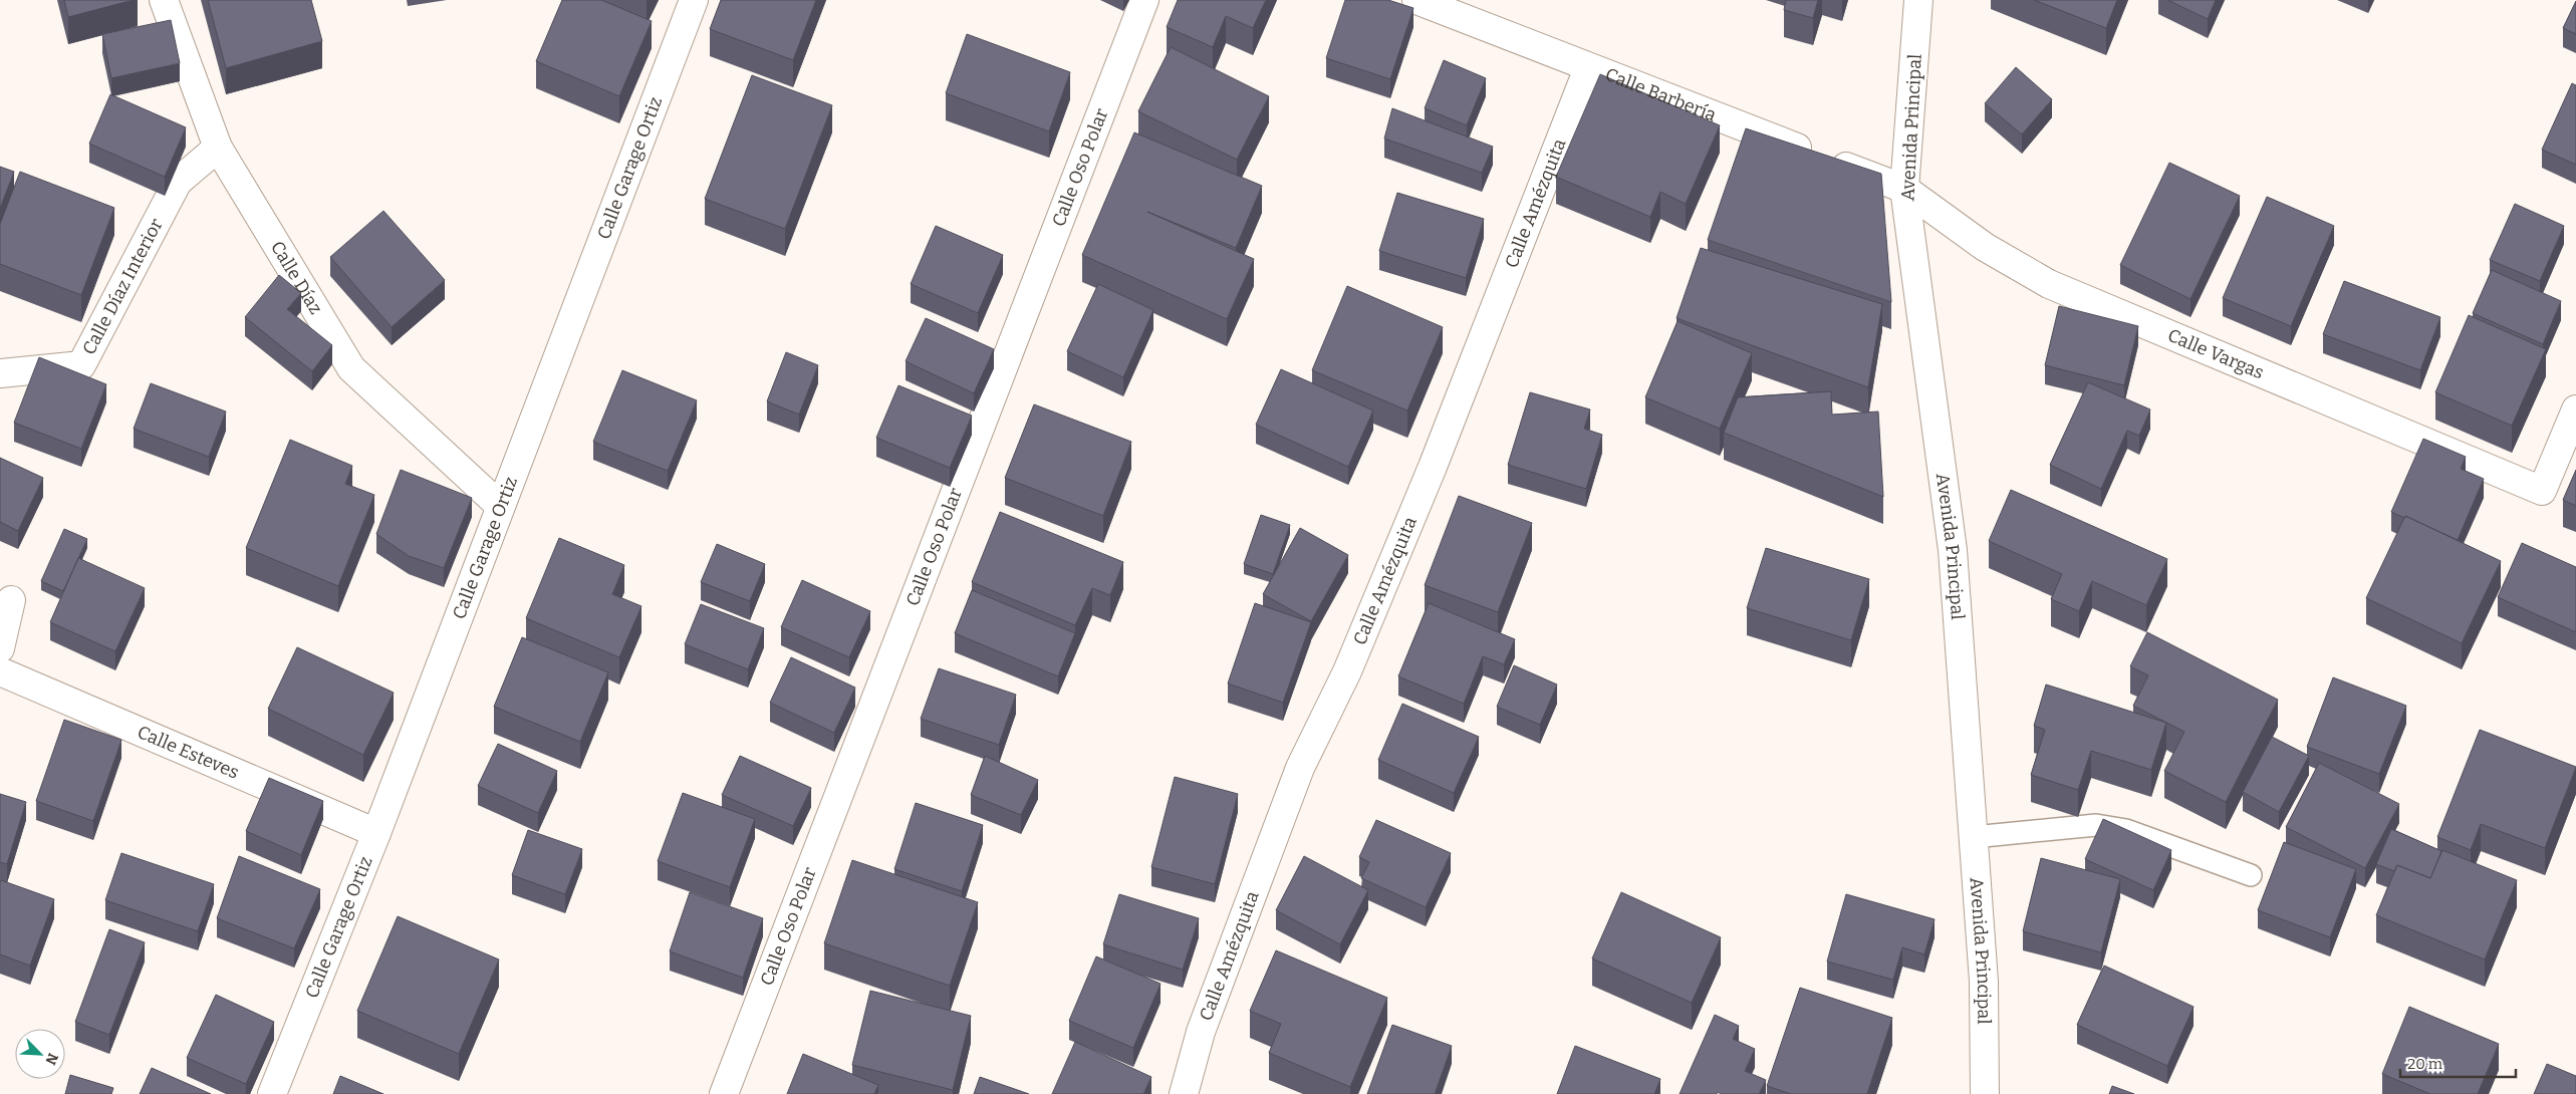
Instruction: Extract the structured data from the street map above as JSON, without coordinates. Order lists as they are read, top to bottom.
{
  "streets": {
    "street": [
      "Calle Barbería",
      "Avenida Principal",
      "Calle Garage Ortiz",
      "Calle Oso Polar",
      "Calle Amézquita",
      "Calle Díaz",
      "Calle Díaz Interior",
      "Calle Vargas",
      "Calle Esteves"
    ]
  },
  "crossings": [
    ["Calle Barbería", "Avenida Principal"],
    ["Calle Barbería", "Calle Amézquita"],
    ["Calle Barbería", "Calle Vargas"],
    ["Avenida Principal", "Calle Vargas"],
    ["Calle Garage Ortiz", "Calle Díaz"],
    ["Calle Garage Ortiz", "Calle Esteves"],
    ["Calle Díaz", "Calle Díaz Interior"]
  ],
  "scale_bar": "20 m",
  "north": "bottom right"
}
